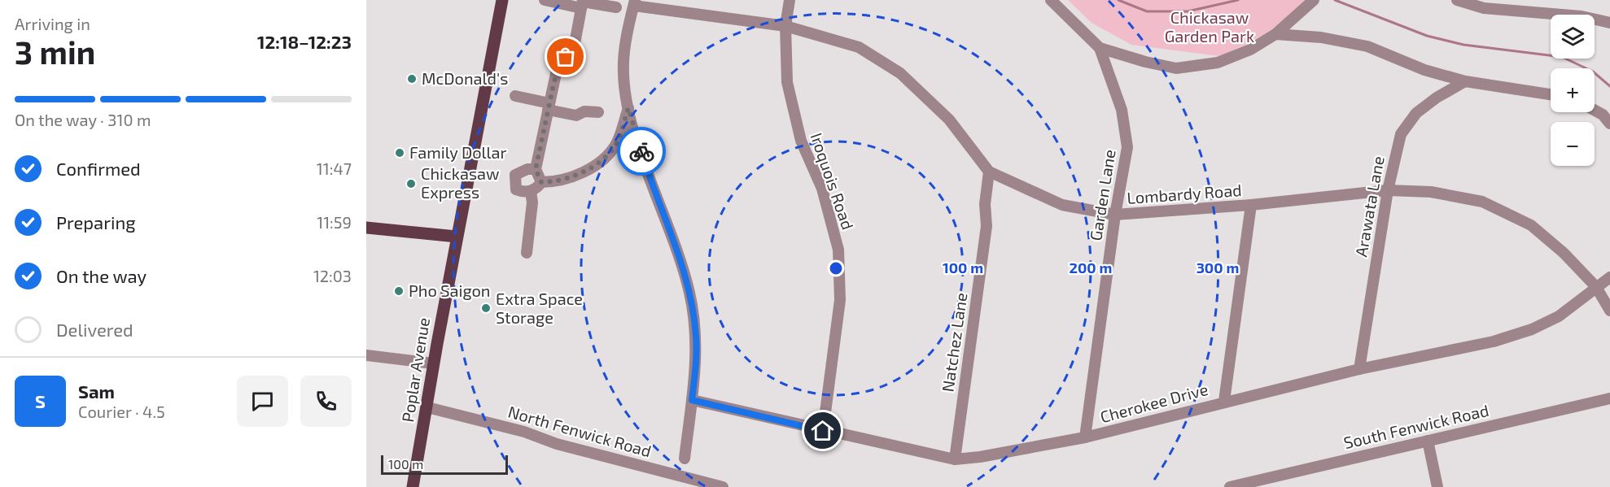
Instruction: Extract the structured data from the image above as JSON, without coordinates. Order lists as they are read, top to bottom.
{
  "streets": {
    "main road": ["Poplar Avenue"],
    "street": [
      "Iroquois Road",
      "Lombardy Road",
      "Garden Lane",
      "Arawata Lane",
      "Natchez Lane",
      "Cherokee Drive",
      "South Fenwick Road",
      "North Fenwick Road"
    ]
  },
  "crossings": [
    ["Iroquois Road", "Lombardy Road"],
    ["Iroquois Road", "Cherokee Drive"],
    ["Lombardy Road", "Garden Lane"],
    ["Lombardy Road", "Arawata Lane"],
    ["Lombardy Road", "Natchez Lane"],
    ["Lombardy Road", "Cherokee Drive"],
    ["Garden Lane", "Cherokee Drive"],
    ["Arawata Lane", "Cherokee Drive"],
    ["Natchez Lane", "Cherokee Drive"],
    ["Poplar Avenue", "North Fenwick Road"]
  ],
  "parks": ["Chickasaw Garden Park"],
  "places": [
    "McDonald's",
    "Family Dollar",
    "Chickasaw Express",
    "Pho Saigon",
    "Extra Space Storage"
  ],
  "scale_bar": "100 m",
  "page": {
    "heading": ["3 min", "Arriving in", "12:18–12:23"],
    "panel": ["Sam", "Courier · 4.5"],
    "map_buttons": ["+", "−"],
    "bar": "On the way · 310 m",
    "list": [
      ["Confirmed", "11:47"],
      ["Preparing", "11:59"],
      ["On the way", "12:03"],
      "Delivered"
    ],
    "round": "S",
    "scale": "100 m"
  },
  "rings": ["100 m", "200 m", "300 m"]
}
